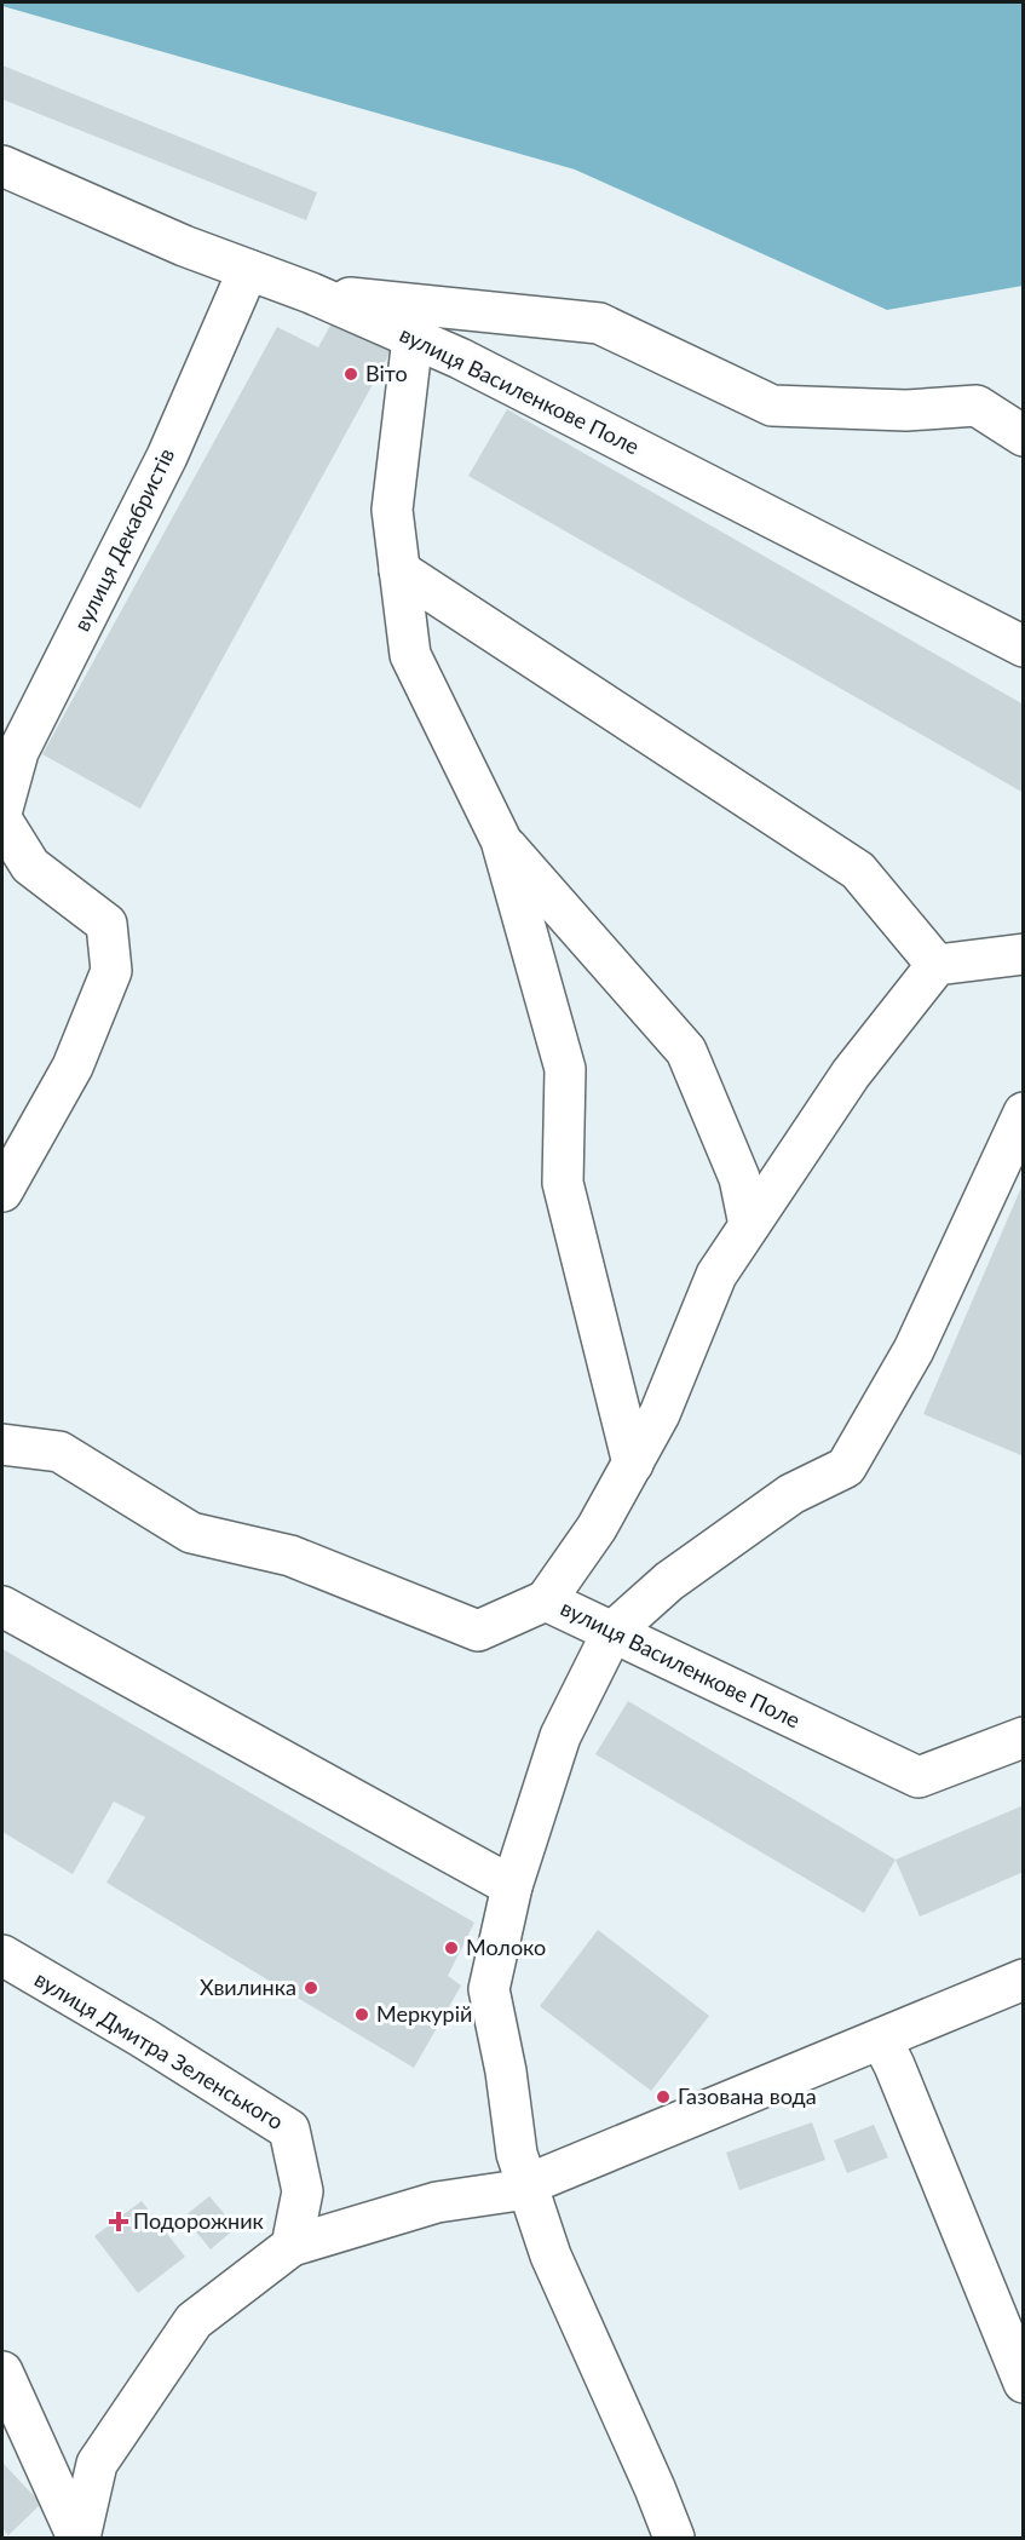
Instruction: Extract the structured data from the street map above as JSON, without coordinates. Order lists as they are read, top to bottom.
{
  "streets": {
    "street": ["вулиця Василенкове Поле", "вулиця Декабристів", "вулиця Дмитра Зеленського"]
  },
  "crossings": [
    ["вулиця Василенкове Поле", "вулиця Декабристів"]
  ],
  "places": {
    "other": [
      "Віто",
      "Молоко",
      "Хвилинка",
      "Меркурій",
      "Газована вода"
    ],
    "health": ["Подорожник"]
  }
}
